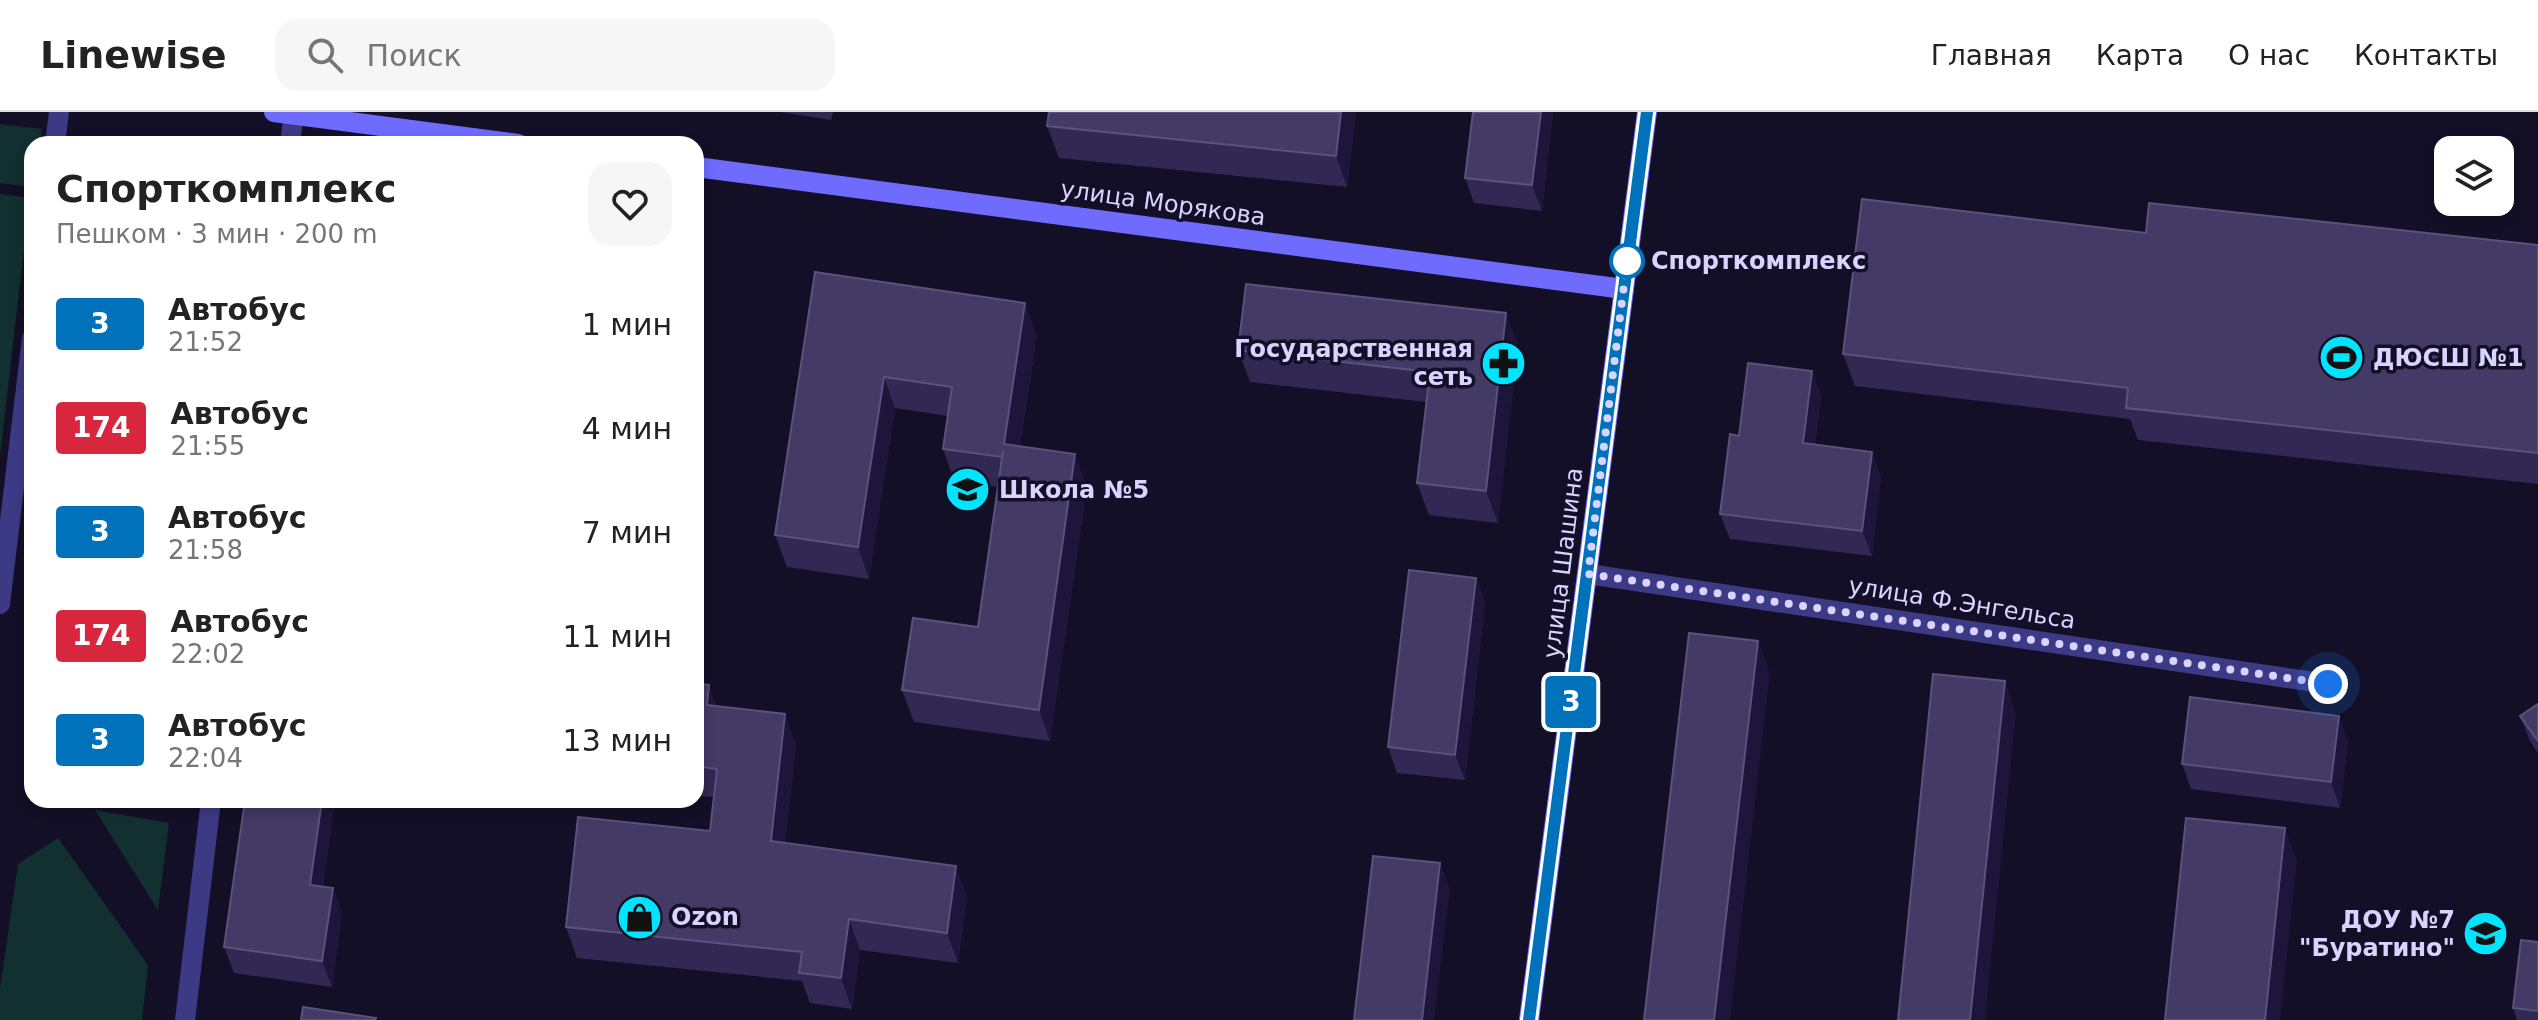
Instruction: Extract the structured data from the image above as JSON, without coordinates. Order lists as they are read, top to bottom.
{
  "streets": {
    "main road": ["улица Морякова", "улица Шашина"],
    "street": ["улица Ф.Энгельса"]
  },
  "crossings": [
    ["улица Морякова", "улица Шашина"],
    ["улица Шашина", "улица Ф.Энгельса"]
  ],
  "places": {
    "other": ["Спорткомплекс"],
    "sports": ["ДЮСШ №1"],
    "pharmacy": ["Государственная сеть"],
    "school or university": ["Школа №5", "ДОУ №7 \"Буратино\""],
    "shop": ["Ozon"]
  },
  "lines": ["bus line 3"],
  "page": {
    "header": "Linewise",
    "search": "Поиск",
    "nav": [
      "Главная",
      "Карта",
      "О нас",
      "Контакты"
    ],
    "on_map": "3",
    "heading": ["Спорткомплекс", "Пешком · 3 мин · 200 m"],
    "list": [
      {
        "mark": "3",
        "name": "Автобус",
        "note": "21:52",
        "value": "1 мин"
      },
      {
        "mark": "174",
        "name": "Автобус",
        "note": "21:55",
        "value": "4 мин"
      },
      {
        "mark": "3",
        "name": "Автобус",
        "note": "21:58",
        "value": "7 мин"
      },
      {
        "mark": "174",
        "name": "Автобус",
        "note": "22:02",
        "value": "11 мин"
      },
      {
        "mark": "3",
        "name": "Автобус",
        "note": "22:04",
        "value": "13 мин"
      }
    ]
  }
}
